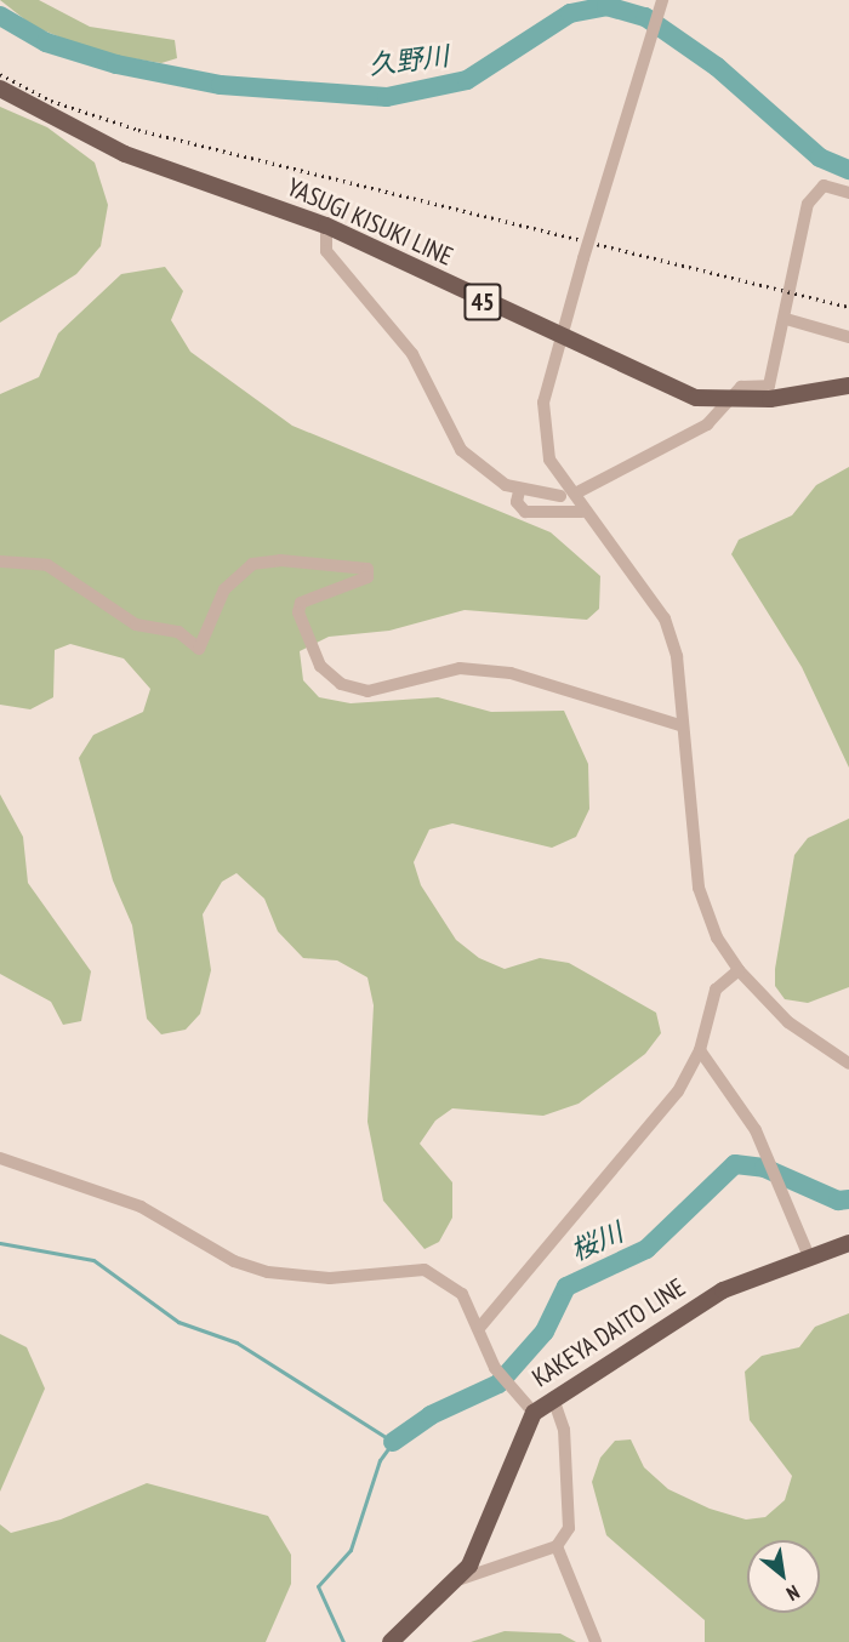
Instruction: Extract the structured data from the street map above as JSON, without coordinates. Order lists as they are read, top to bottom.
{
  "streets": {
    "main road": ["YASUGI KISUKI LINE", "45", "KAKEYA DAITO LINE"]
  },
  "water": ["久野川", "桜川"],
  "north": "bottom right"
}
